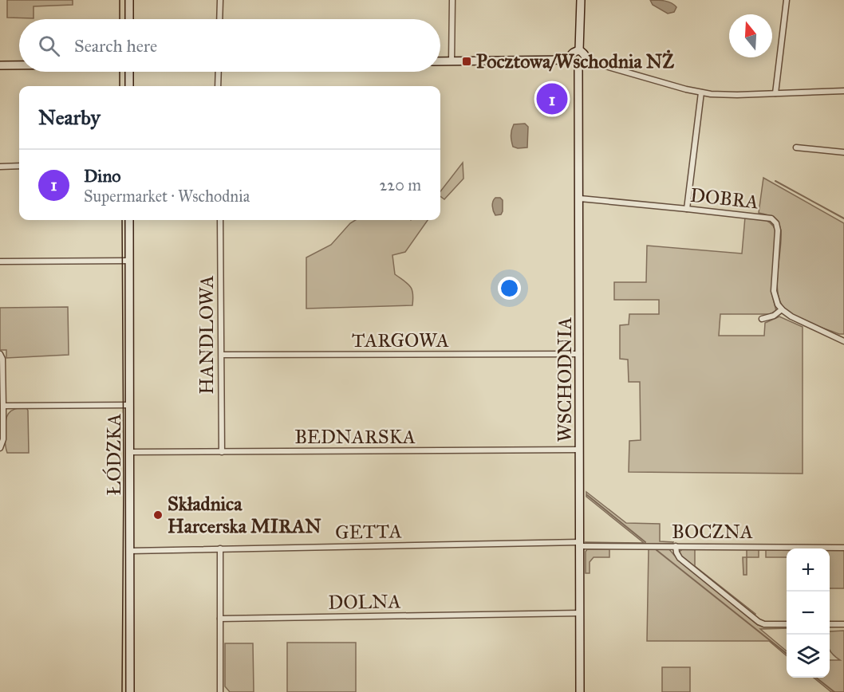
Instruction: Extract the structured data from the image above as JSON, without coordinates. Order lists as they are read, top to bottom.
{
  "streets": {
    "street": [
      "DOBRA",
      "HANDLOWA",
      "TARGOWA",
      "WSCHODNIA",
      "BEDNARSKA",
      "ŁÓDZKA",
      "GETTA",
      "BOCZNA",
      "DOLNA"
    ]
  },
  "crossings": [
    ["DOBRA", "WSCHODNIA"],
    ["HANDLOWA", "TARGOWA"],
    ["HANDLOWA", "BEDNARSKA"],
    ["TARGOWA", "WSCHODNIA"],
    ["WSCHODNIA", "BEDNARSKA"],
    ["WSCHODNIA", "GETTA"],
    ["WSCHODNIA", "BOCZNA"],
    ["WSCHODNIA", "DOLNA"],
    ["BEDNARSKA", "ŁÓDZKA"],
    ["ŁÓDZKA", "GETTA"],
    ["GETTA", "BOCZNA"]
  ],
  "places": {
    "transit": ["Pocztowa/Wschodnia NŻ"],
    "other": ["Składnica Harcerska MIRAN"]
  },
  "north": "top",
  "page": {
    "search": "Search here",
    "pins": "1",
    "heading": "Nearby",
    "list": [
      {
        "mark": "1",
        "name": "Dino",
        "note": "Supermarket · Wschodnia",
        "value": "220 m"
      }
    ],
    "map_buttons": ["+", "−"]
  }
}
